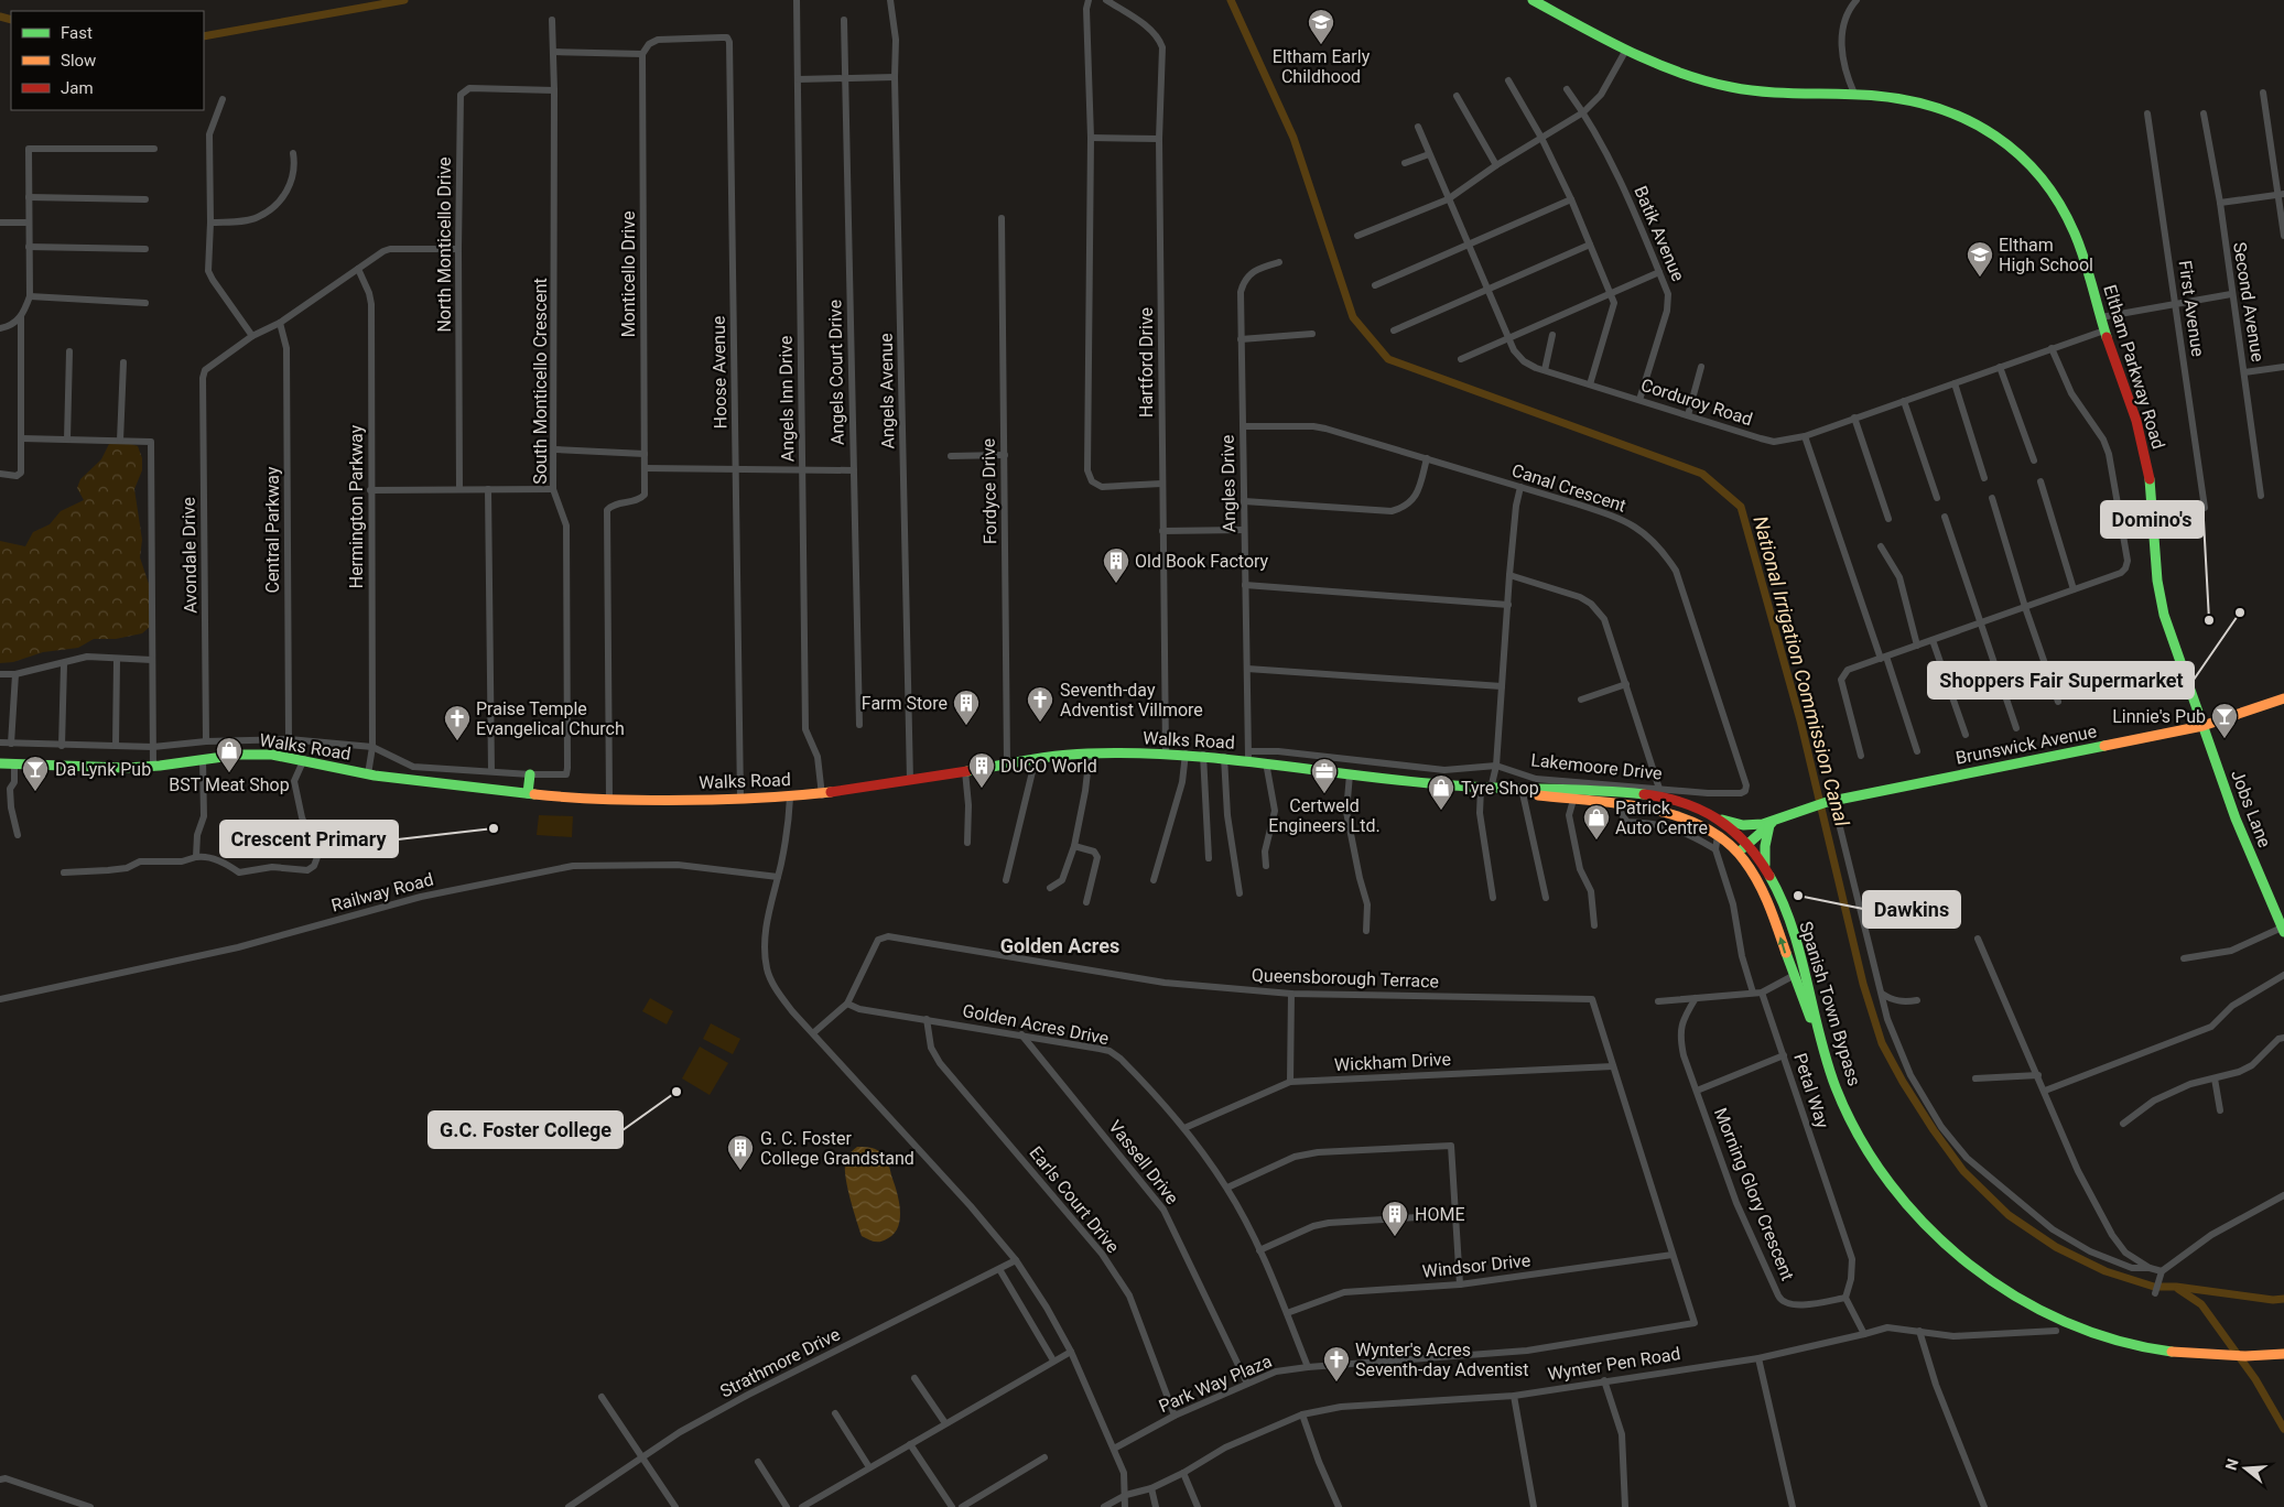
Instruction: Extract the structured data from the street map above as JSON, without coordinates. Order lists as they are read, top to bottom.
{
  "streets": {
    "main road": [
      "Eltham Parkway Road",
      "Walks Road",
      "Brunswick Avenue",
      "Jobs Lane",
      "Spanish Town Bypass"
    ],
    "street": [
      "Batik Avenue",
      "North Monticello Drive",
      "Monticello Drive",
      "Second Avenue",
      "First Avenue",
      "Hartford Drive",
      "Hoose Avenue",
      "Angels Court Drive",
      "South Monticello Crescent",
      "Angels Avenue",
      "Angels Inn Drive",
      "Corduroy Road",
      "Angles Drive",
      "Canal Crescent",
      "Fordyce Drive",
      "Hermington Parkway",
      "Central Parkway",
      "Avondale Drive",
      "Lakemoore Drive",
      "Railway Road",
      "Queensborough Terrace",
      "Golden Acres Drive",
      "Wickham Drive",
      "Petal Way",
      "Vassell Drive",
      "Morning Glory Crescent",
      "Earls Court Drive",
      "Windsor Drive",
      "Strathmore Drive",
      "Wynter Pen Road",
      "Park Way Plaza"
    ]
  },
  "crossings": [
    ["Batik Avenue", "Corduroy Road"],
    ["North Monticello Drive", "South Monticello Crescent"],
    ["Monticello Drive", "Hoose Avenue"],
    ["Monticello Drive", "Walks Road"],
    ["Hartford Drive", "Walks Road"],
    ["Eltham Parkway Road", "Corduroy Road"],
    ["Eltham Parkway Road", "Brunswick Avenue"],
    ["Eltham Parkway Road", "Jobs Lane"],
    ["Hoose Avenue", "Walks Road"],
    ["Angels Avenue", "Walks Road"],
    ["Angels Inn Drive", "Walks Road"],
    ["Angles Drive", "Canal Crescent"],
    ["Angles Drive", "Walks Road"],
    ["Angles Drive", "Lakemoore Drive"],
    ["Canal Crescent", "Lakemoore Drive"],
    ["Fordyce Drive", "Walks Road"],
    ["Hermington Parkway", "Walks Road"],
    ["Walks Road", "Brunswick Avenue"],
    ["Walks Road", "Lakemoore Drive"],
    ["Walks Road", "Spanish Town Bypass"],
    ["Brunswick Avenue", "Jobs Lane"],
    ["Brunswick Avenue", "Spanish Town Bypass"],
    ["Queensborough Terrace", "Golden Acres Drive"],
    ["Queensborough Terrace", "Wickham Drive"],
    ["Queensborough Terrace", "Windsor Drive"],
    ["Queensborough Terrace", "Park Way Plaza"],
    ["Golden Acres Drive", "Wickham Drive"],
    ["Golden Acres Drive", "Vassell Drive"],
    ["Golden Acres Drive", "Earls Court Drive"],
    ["Golden Acres Drive", "Windsor Drive"],
    ["Golden Acres Drive", "Park Way Plaza"],
    ["Petal Way", "Morning Glory Crescent"],
    ["Vassell Drive", "Park Way Plaza"],
    ["Earls Court Drive", "Park Way Plaza"]
  ],
  "districts": ["Golden Acres"],
  "water": ["National Irrigation Commission Canal"],
  "places": {
    "school or university": ["Eltham Early Childhood", "Eltham High School"],
    "building": [
      "Old Book Factory",
      "Farm Store",
      "DUCO World",
      "G. C. Foster College Grandstand",
      "HOME"
    ],
    "other": [
      "Shoppers Fair Supermarket",
      "Domino's",
      "Crescent Primary",
      "Dawkins",
      "G.C. Foster College"
    ],
    "church": ["Seventh-day Adventist Villmore", "Praise Temple Evangelical Church", "Wynter's Acres Seventh-day Adventist"],
    "bar": ["Linnie's Pub", "Da Lynk Pub"],
    "shop": ["BST Meat Shop", "Tyre Shop", "Patrick Auto Centre"],
    "office": ["Certweld Engineers Ltd."]
  },
  "legend": ["Fast", "Slow", "Jam"],
  "north": "left"
}
